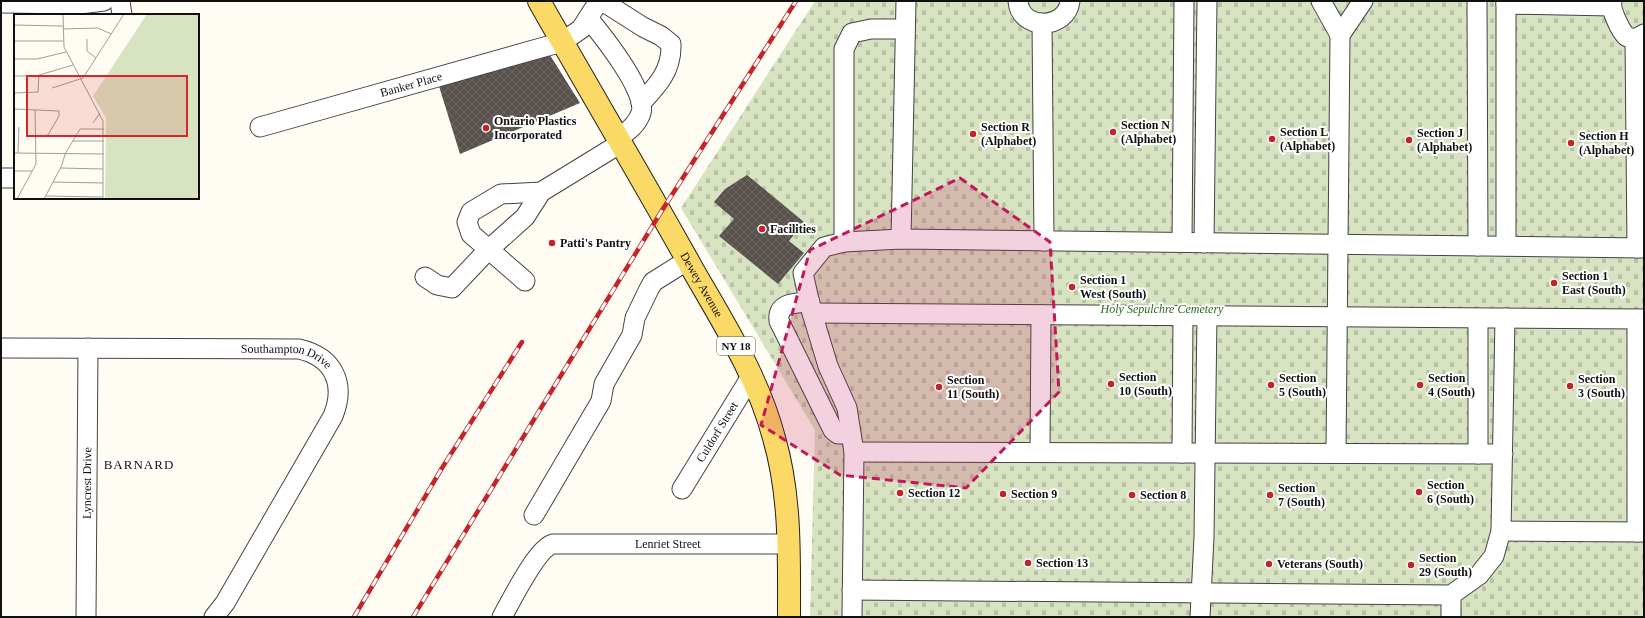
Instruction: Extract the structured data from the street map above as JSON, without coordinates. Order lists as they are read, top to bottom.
{
  "streets": {
    "main road": ["Dewey Avenue", "NY 18"],
    "street": [
      "Banker Place",
      "Southampton Drive",
      "Culdorf Street",
      "Lyncrest Drive",
      "Lenriet Street"
    ]
  },
  "crossings": [
    ["Banker Place", "Dewey Avenue"],
    ["Dewey Avenue", "Culdorf Street"],
    ["Dewey Avenue", "Lenriet Street"],
    ["Southampton Drive", "Lyncrest Drive"]
  ],
  "districts": ["BARNARD"],
  "parks": ["Holy Sepulchre Cemetery"],
  "places": [
    "Ontario Plastics Incorporated",
    "Section N (Alphabet)",
    "Section R (Alphabet)",
    "Section L (Alphabet)",
    "Section J (Alphabet)",
    "Section H (Alphabet)",
    "Facilities",
    "Patti's Pantry",
    "Section 1 East (South)",
    "Section 1 West (South)",
    "Section 10 (South)",
    "Section 5 (South)",
    "Section 4 (South)",
    "Section 3 (South)",
    "Section 11 (South)",
    "Section 6 (South)",
    "Section 12",
    "Section 9",
    "Section 8",
    "Section 7 (South)",
    "Section 13",
    "Veterans (South)",
    "Section 29 (South)"
  ]
}
